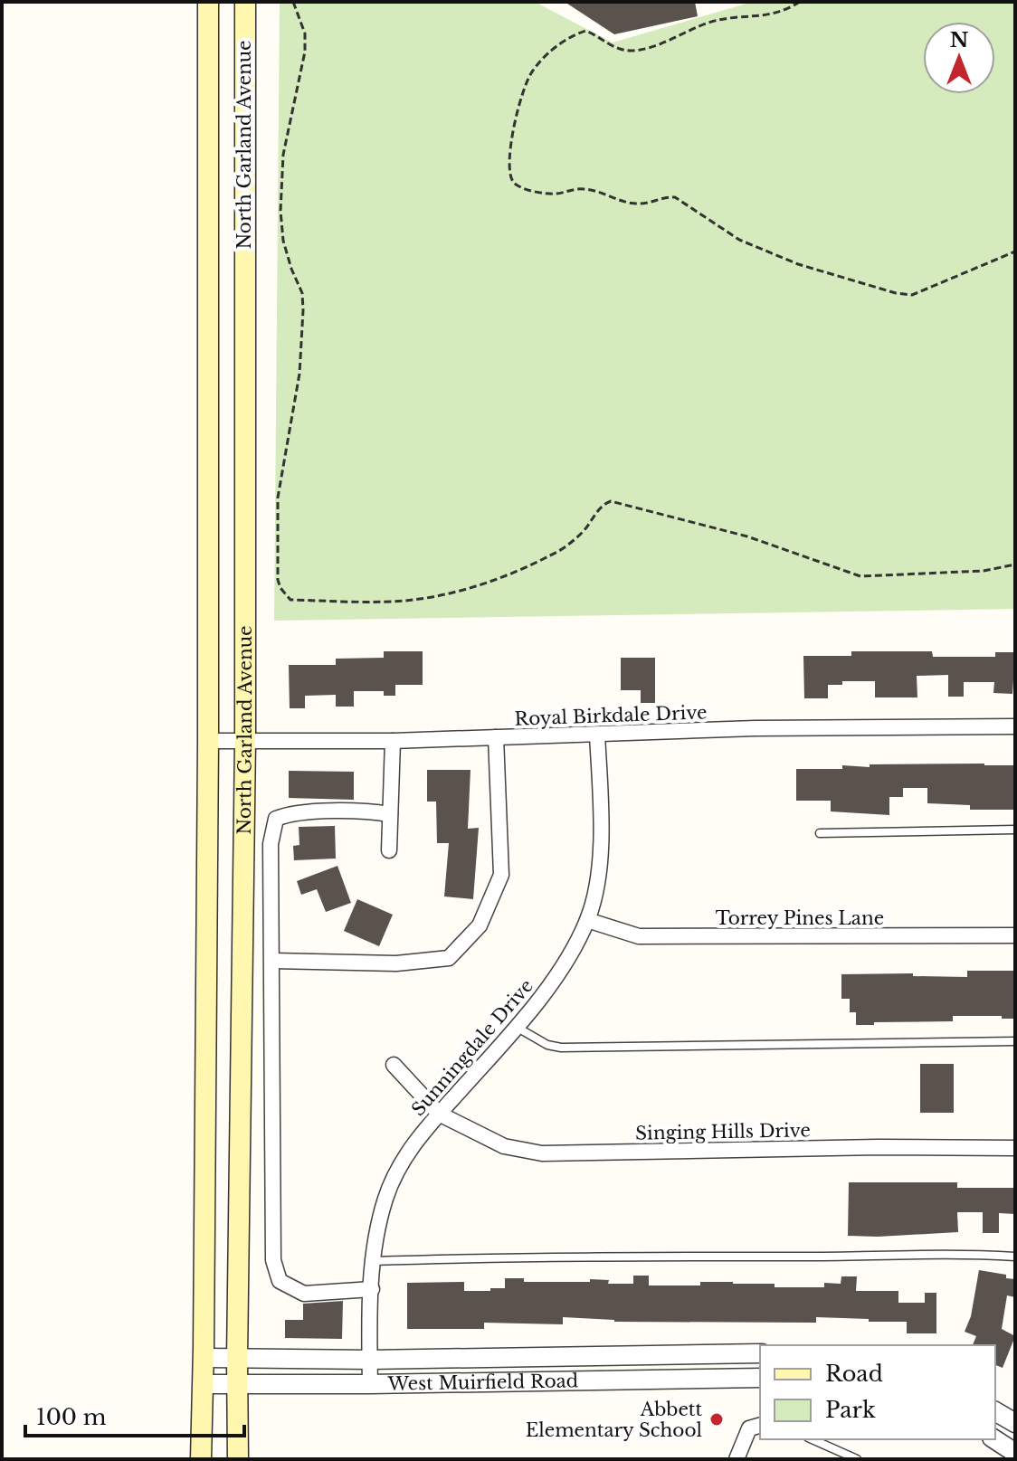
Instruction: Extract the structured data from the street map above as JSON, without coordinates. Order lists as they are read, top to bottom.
{
  "streets": {
    "main road": ["North Garland Avenue"],
    "street": [
      "Royal Birkdale Drive",
      "Torrey Pines Lane",
      "Sunningdale Drive",
      "Singing Hills Drive",
      "West Muirfield Road"
    ]
  },
  "crossings": [
    ["North Garland Avenue", "Royal Birkdale Drive"],
    ["North Garland Avenue", "West Muirfield Road"],
    ["Royal Birkdale Drive", "Sunningdale Drive"],
    ["Torrey Pines Lane", "Sunningdale Drive"],
    ["Sunningdale Drive", "Singing Hills Drive"],
    ["Sunningdale Drive", "West Muirfield Road"]
  ],
  "places": ["Abbett Elementary School"],
  "legend": ["Road", "Park"],
  "scale_bar": "100 m",
  "north": "top"
}
